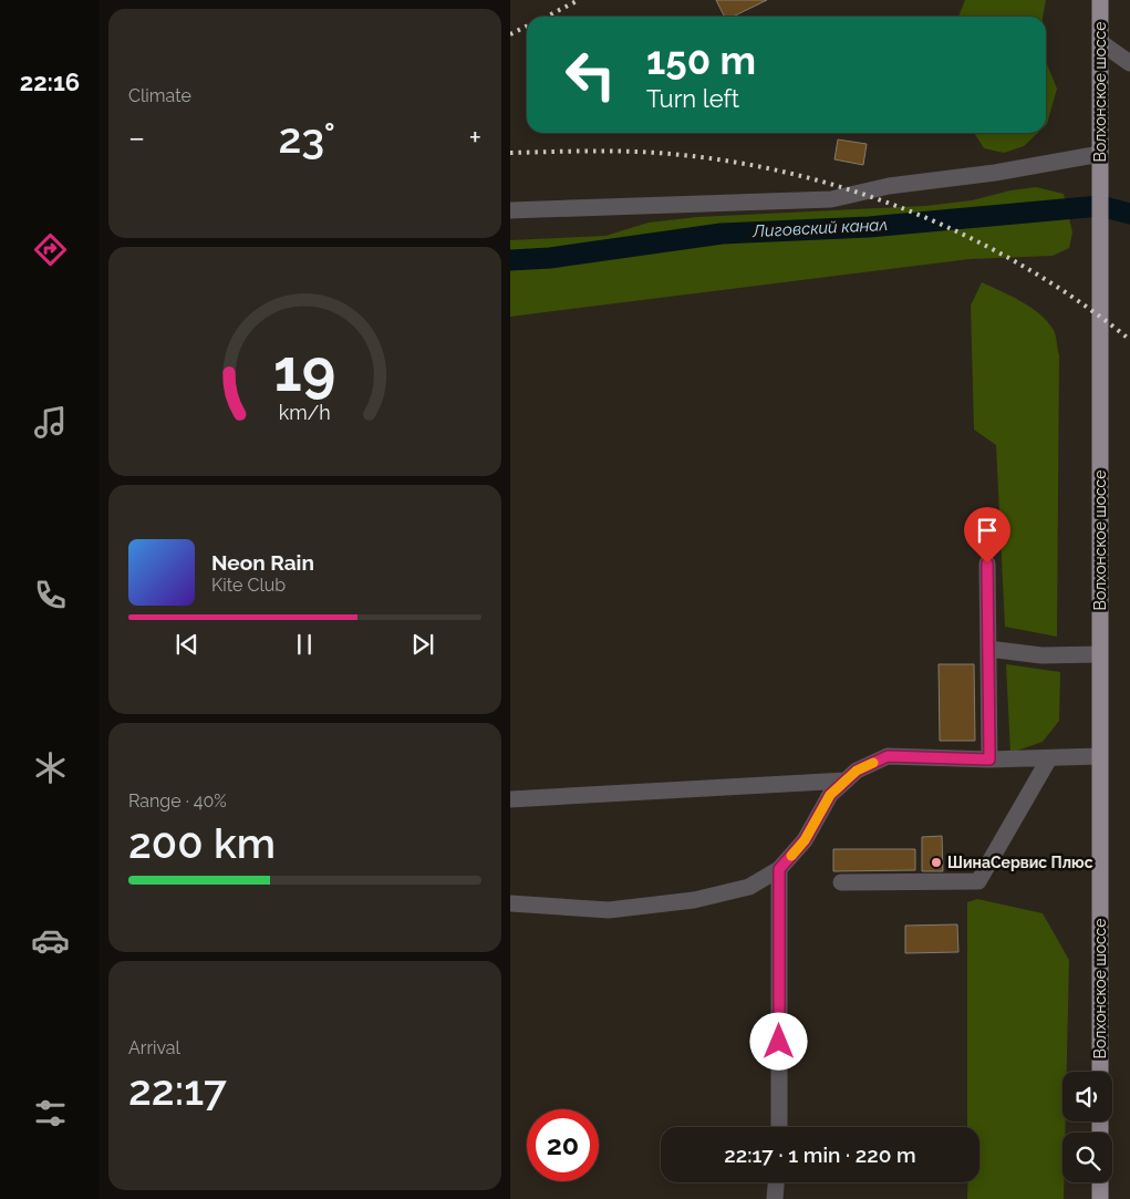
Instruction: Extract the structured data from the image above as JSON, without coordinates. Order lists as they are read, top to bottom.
{
  "streets": {
    "main road": ["Волхонское шоссе"]
  },
  "water": ["Лиговский канал"],
  "places": ["ШинаСервис Плюс"],
  "page": {
    "tabs": "22:16",
    "tile": [
      "Climate",
      ["Range · 40%", "200 km"],
      ["Arrival", "22:17"]
    ],
    "turn": ["150 m", "Turn left"],
    "heat": ["−", "23°", "+"],
    "song": ["Neon Rain", "Kite Club"],
    "limit": "20",
    "trip": "22:17 · 1 min · 220 m",
    "gauge": ["19", "km/h"]
  }
}
